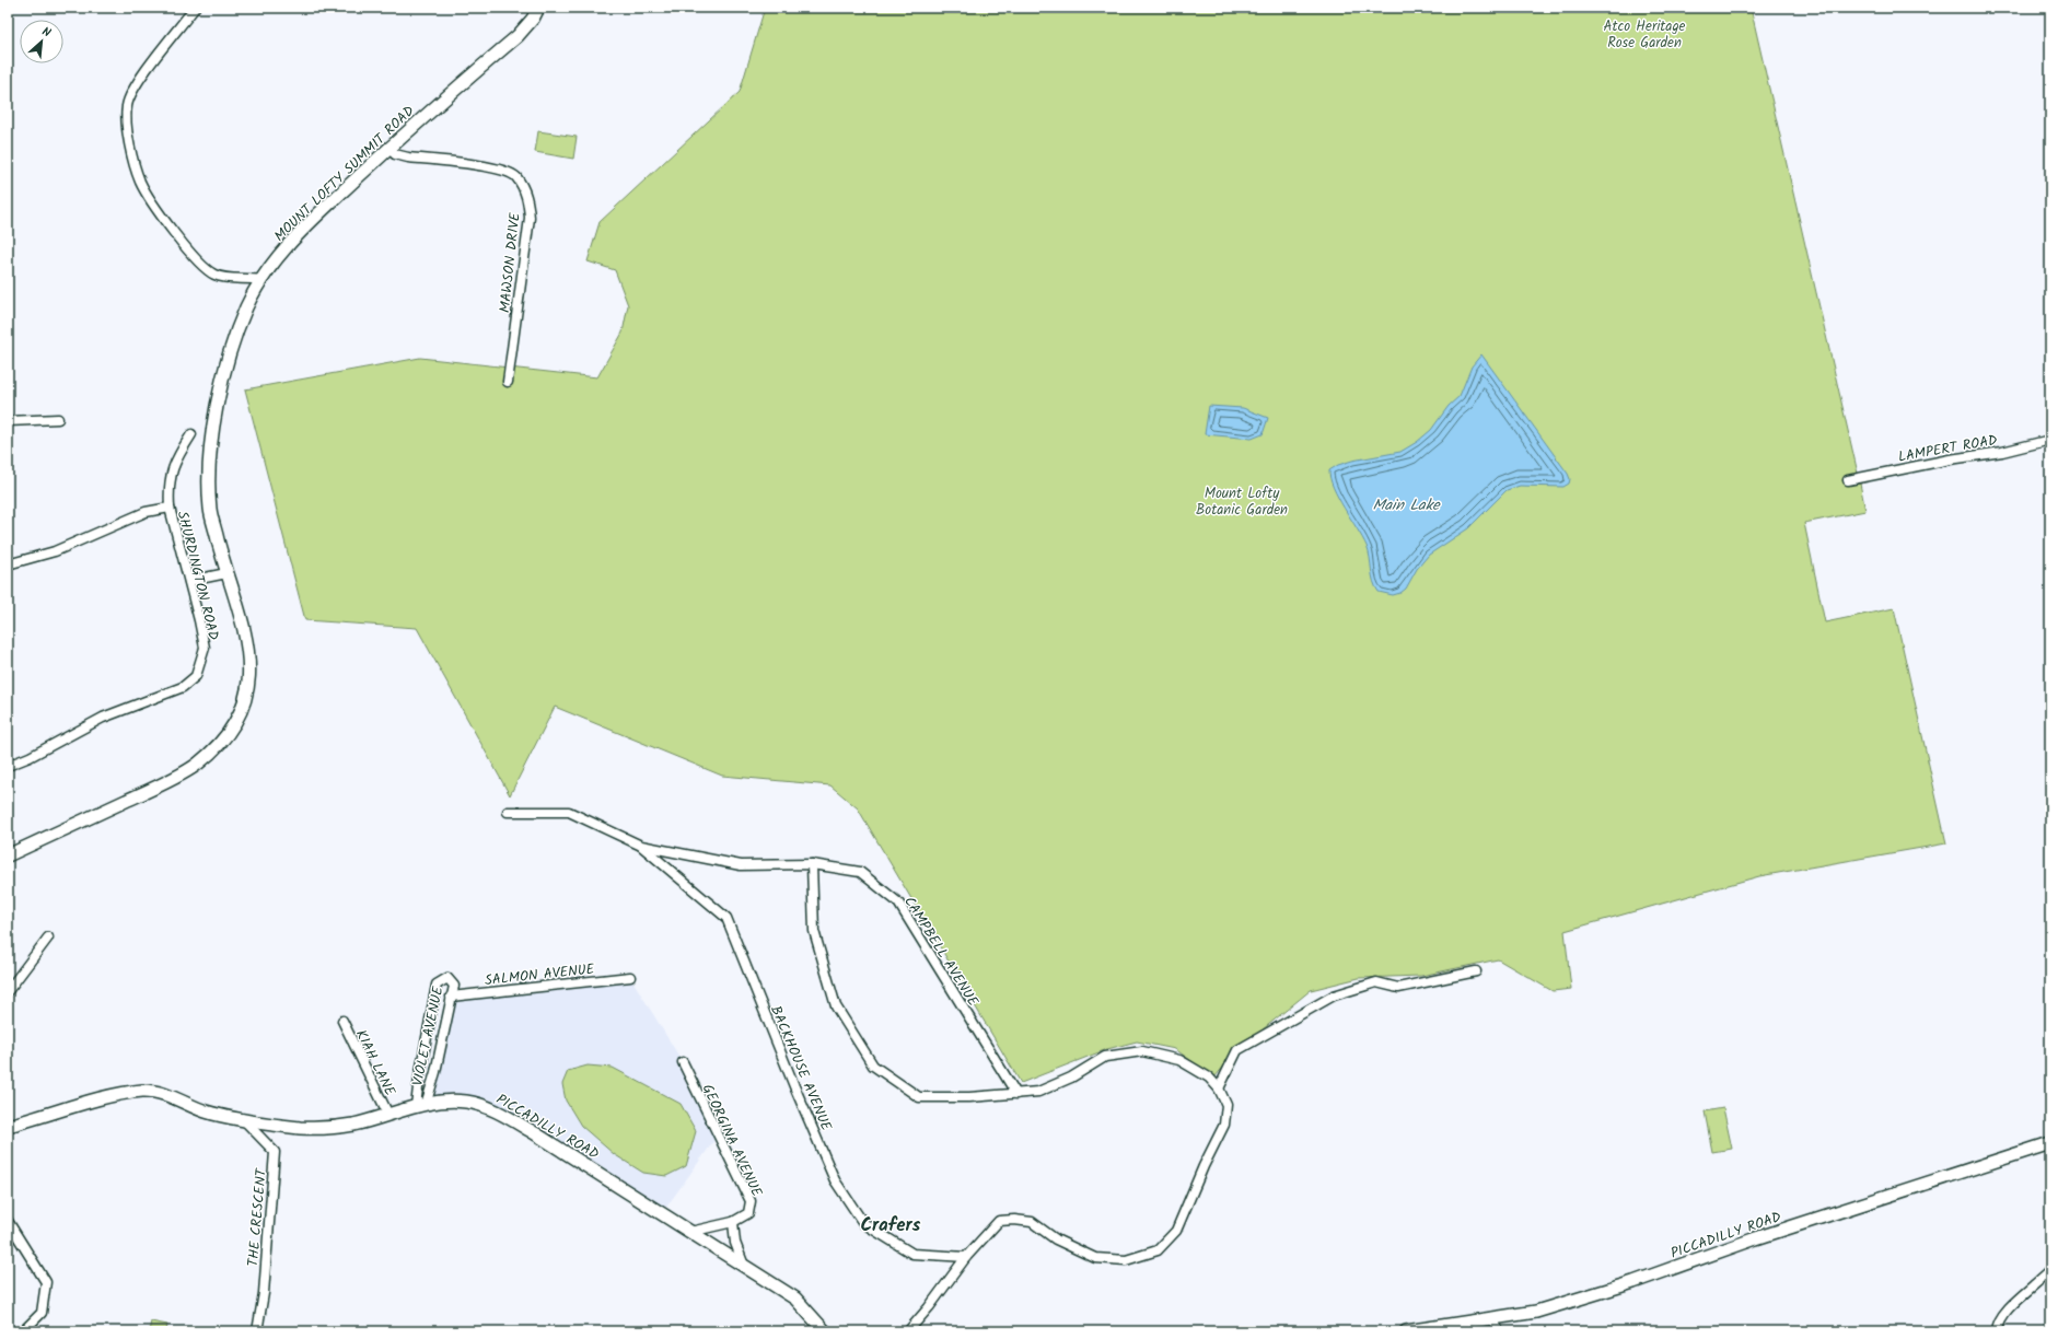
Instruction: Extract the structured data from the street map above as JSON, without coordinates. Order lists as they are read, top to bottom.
{
  "streets": {
    "main road": ["MOUNT LOFTY SUMMIT ROAD", "PICCADILLY ROAD"],
    "street": [
      "MAWSON DRIVE",
      "LAMPERT ROAD",
      "SHURDINGTON ROAD",
      "CAMPBELL AVENUE",
      "SALMON AVENUE",
      "VIOLET AVENUE",
      "KIAH LANE",
      "BACKHOUSE AVENUE",
      "GEORGINA AVENUE",
      "THE CRESCENT"
    ]
  },
  "crossings": [
    ["MOUNT LOFTY SUMMIT ROAD", "MAWSON DRIVE"],
    ["CAMPBELL AVENUE", "BACKHOUSE AVENUE"],
    ["SALMON AVENUE", "VIOLET AVENUE"],
    ["VIOLET AVENUE", "PICCADILLY ROAD"],
    ["KIAH LANE", "PICCADILLY ROAD"],
    ["PICCADILLY ROAD", "GEORGINA AVENUE"],
    ["PICCADILLY ROAD", "THE CRESCENT"]
  ],
  "districts": ["Crafers"],
  "water": ["Main Lake"],
  "parks": ["Atco Heritage Rose Garden", "Mount Lofty Botanic Garden"],
  "north": "top right"
}
